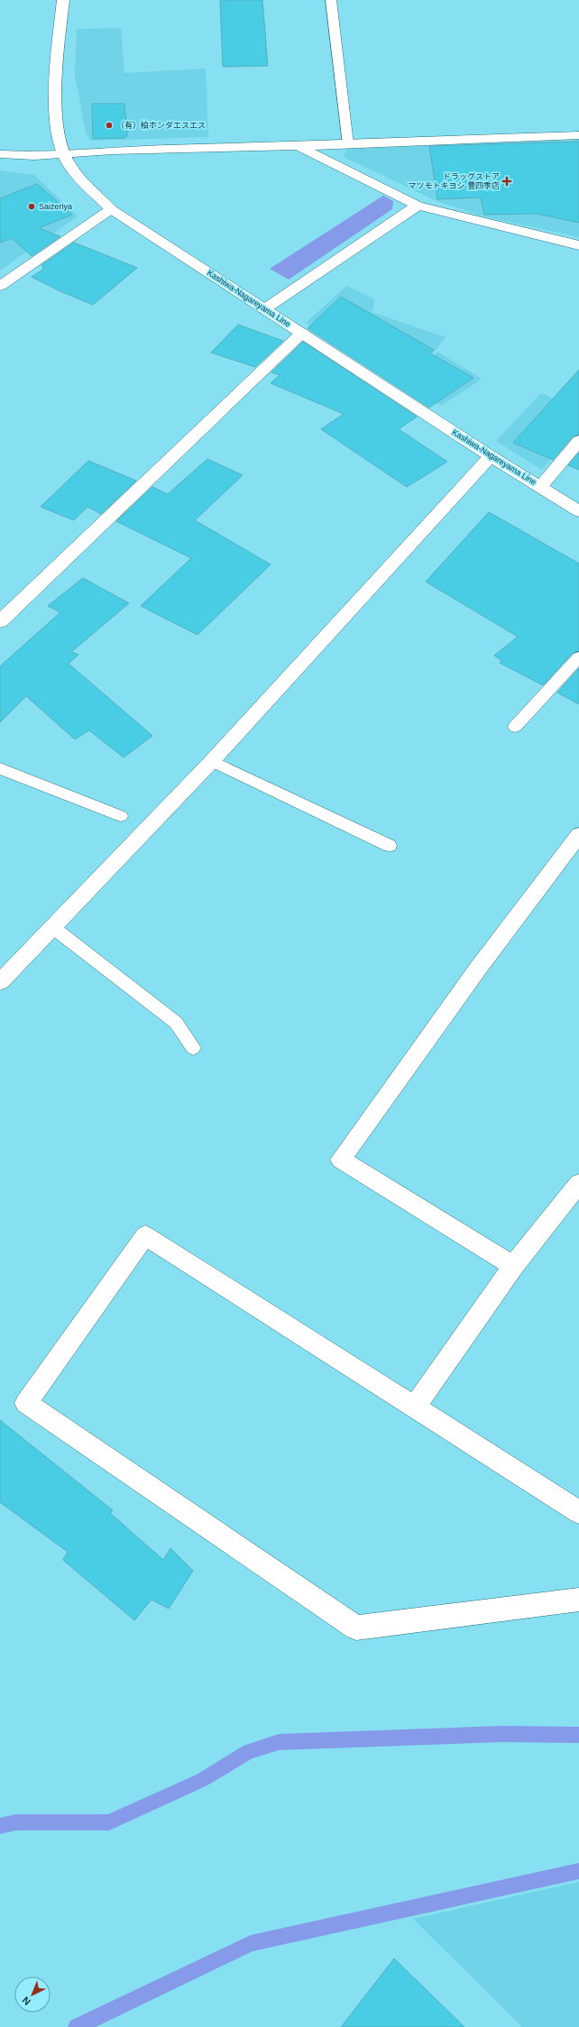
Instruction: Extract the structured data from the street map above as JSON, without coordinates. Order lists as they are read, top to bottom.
{
  "streets": {
    "street": ["Kashiwa-Nagareyama Line"]
  },
  "places": {
    "other": ["（有）柏ホンダエスエス", "Saizeriya"],
    "health": ["ドラッグストア マツモトキヨシ 豊四季店"]
  },
  "north": "bottom left"
}
